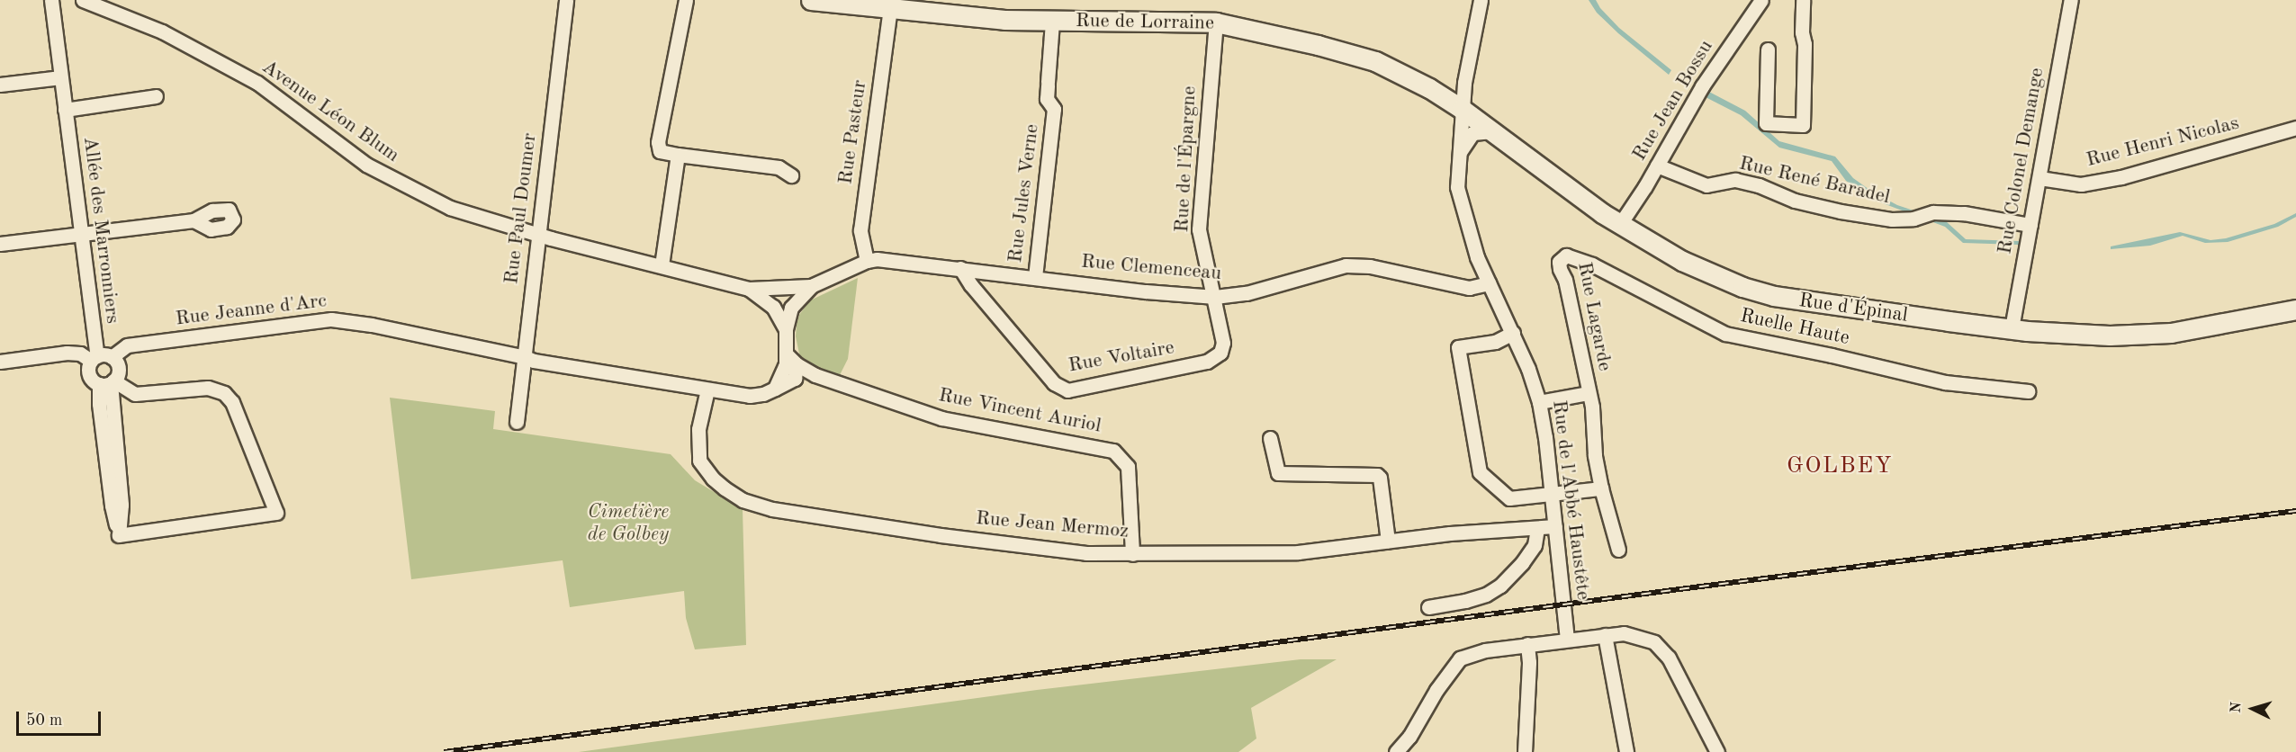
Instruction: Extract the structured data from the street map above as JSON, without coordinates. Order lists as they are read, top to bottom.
{
  "streets": {
    "main road": ["Rue de Lorraine", "Rue d'Épinal"],
    "street": [
      "Rue Jean Bossu",
      "Avenue Léon Blum",
      "Rue Pasteur",
      "Rue Henri Nicolas",
      "Rue de l'Épargne",
      "Rue Colonel Demange",
      "Rue René Baradel",
      "Rue Jules Verne",
      "Rue Paul Doumer",
      "Allée des Marronniers",
      "Rue Clemenceau",
      "Rue Jeanne d'Arc",
      "Rue Lagarde",
      "Ruelle Haute",
      "Rue Voltaire",
      "Rue Vincent Auriol",
      "Rue de l'Abbé Haustête",
      "Rue Jean Mermoz"
    ]
  },
  "crossings": [
    ["Rue de Lorraine", "Rue Pasteur"],
    ["Rue de Lorraine", "Rue de l'Épargne"],
    ["Rue de Lorraine", "Rue Jules Verne"],
    ["Rue de Lorraine", "Rue d'Épinal"],
    ["Rue de Lorraine", "Rue de l'Abbé Haustête"],
    ["Rue Jean Bossu", "Rue René Baradel"],
    ["Rue Jean Bossu", "Rue d'Épinal"],
    ["Avenue Léon Blum", "Rue Paul Doumer"],
    ["Avenue Léon Blum", "Rue Clemenceau"],
    ["Rue Pasteur", "Rue Clemenceau"],
    ["Rue Henri Nicolas", "Rue Colonel Demange"],
    ["Rue de l'Épargne", "Rue Clemenceau"],
    ["Rue de l'Épargne", "Rue Voltaire"],
    ["Rue Colonel Demange", "Rue René Baradel"],
    ["Rue Colonel Demange", "Rue d'Épinal"],
    ["Rue Jules Verne", "Rue Clemenceau"],
    ["Rue Paul Doumer", "Rue Jeanne d'Arc"],
    ["Allée des Marronniers", "Rue Jeanne d'Arc"],
    ["Rue Clemenceau", "Rue Voltaire"],
    ["Rue Clemenceau", "Rue de l'Abbé Haustête"],
    ["Rue d'Épinal", "Rue de l'Abbé Haustête"],
    ["Rue Lagarde", "Ruelle Haute"],
    ["Rue Lagarde", "Rue de l'Abbé Haustête"],
    ["Rue Vincent Auriol", "Rue Jean Mermoz"],
    ["Rue de l'Abbé Haustête", "Rue Jean Mermoz"]
  ],
  "districts": ["GOLBEY"],
  "parks": ["Cimetière de Golbey"],
  "scale_bar": "50 m",
  "north": "left"
}
